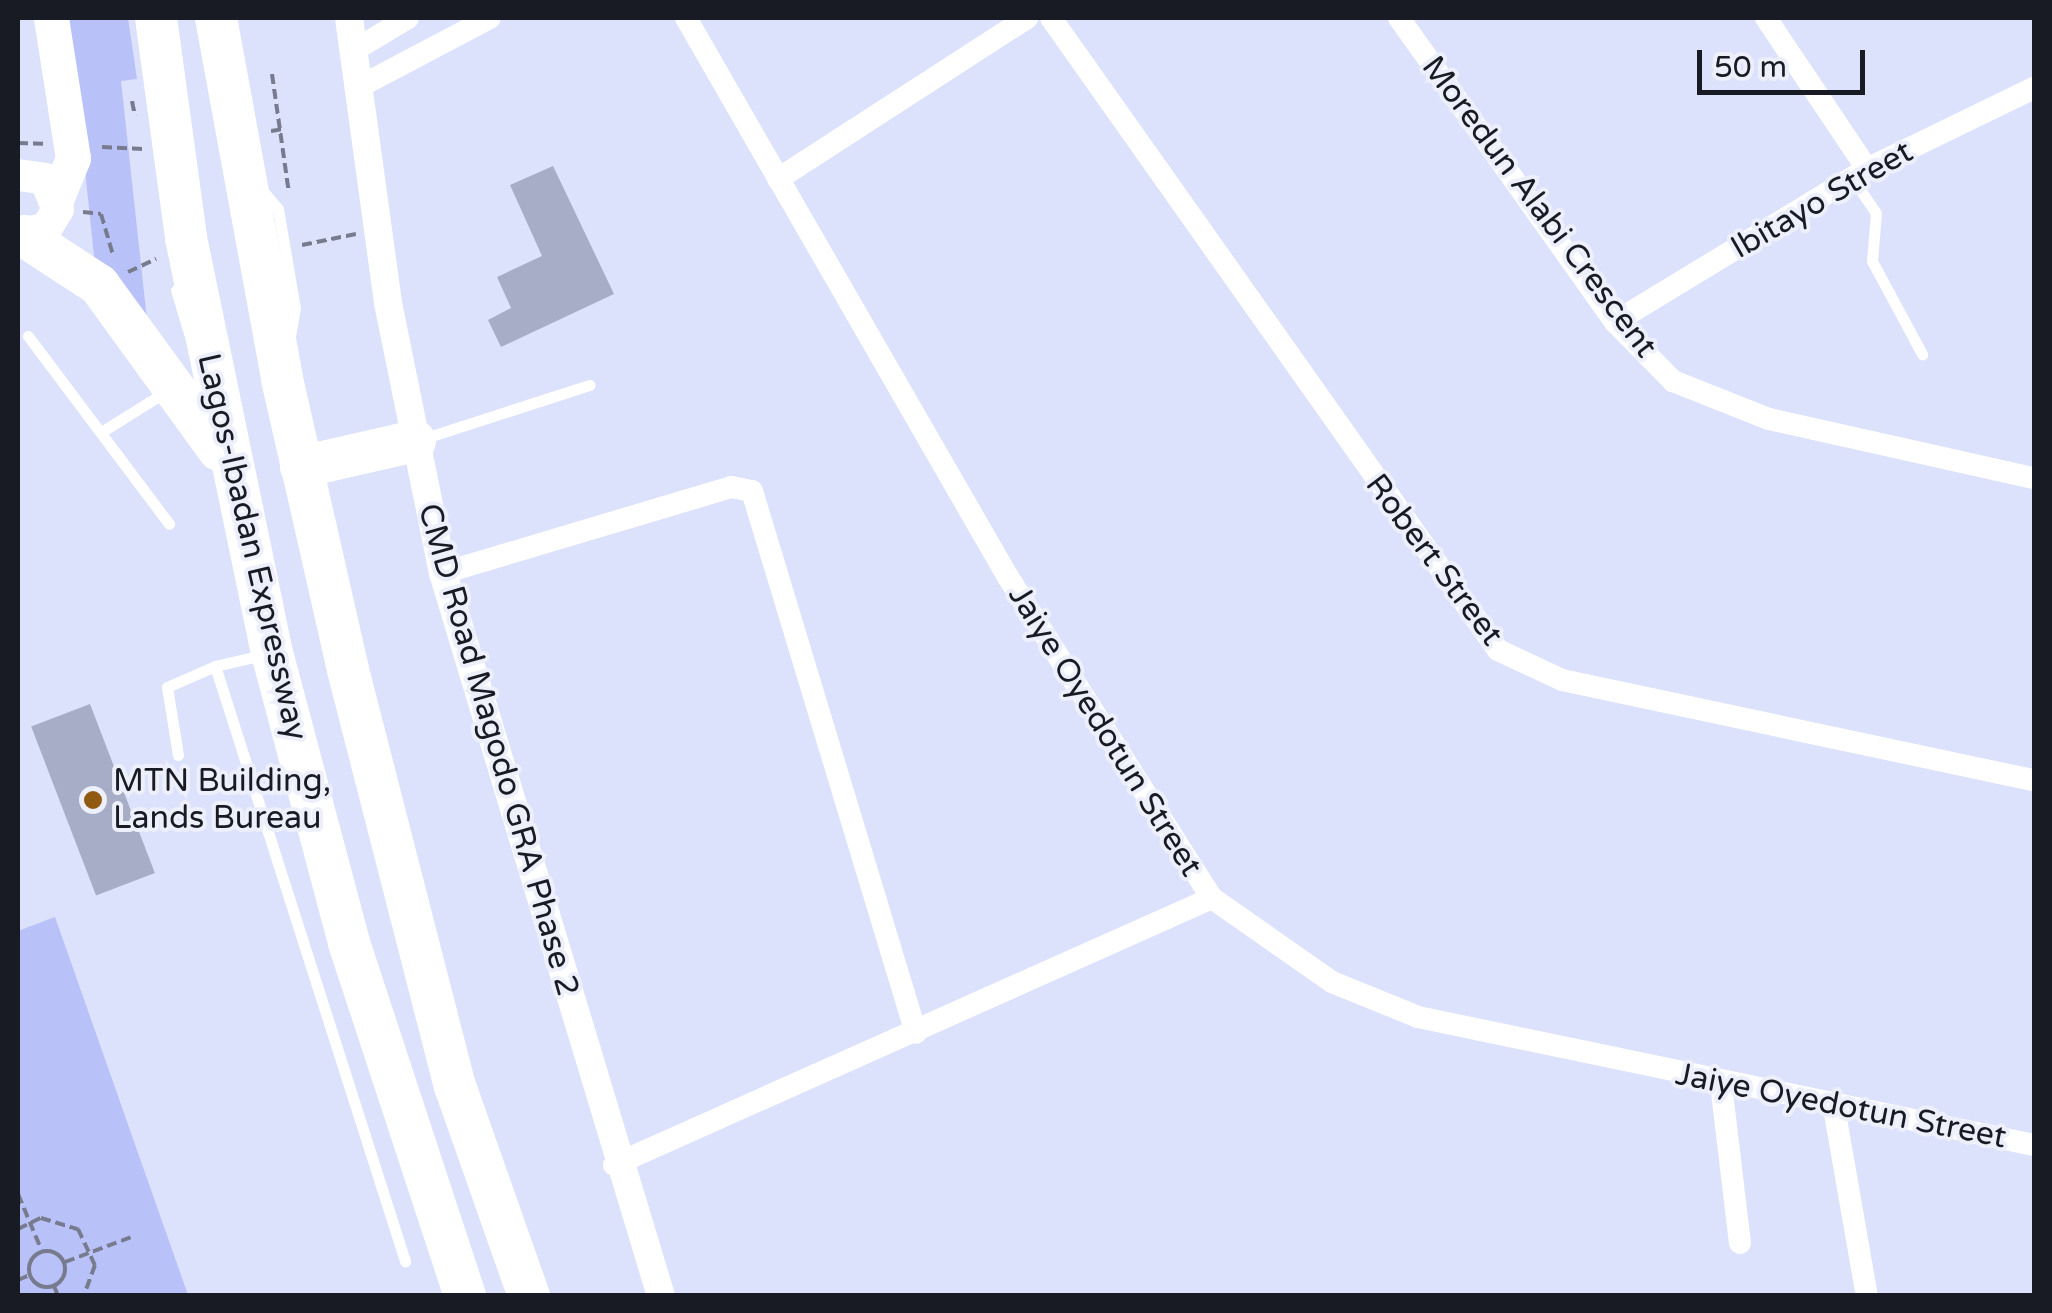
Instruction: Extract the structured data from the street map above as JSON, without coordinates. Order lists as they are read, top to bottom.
{
  "streets": {
    "highway": ["Lagos-Ibadan Expressway"],
    "street": [
      "Ibitayo Street",
      "Moredun Alabi Crescent",
      "Robert Street",
      "Jaiye Oyedotun Street",
      "CMD Road Magodo GRA Phase 2"
    ]
  },
  "crossings": [
    ["Ibitayo Street", "Moredun Alabi Crescent"]
  ],
  "places": ["MTN Building, Lands Bureau"],
  "scale_bar": "50 m"
}
